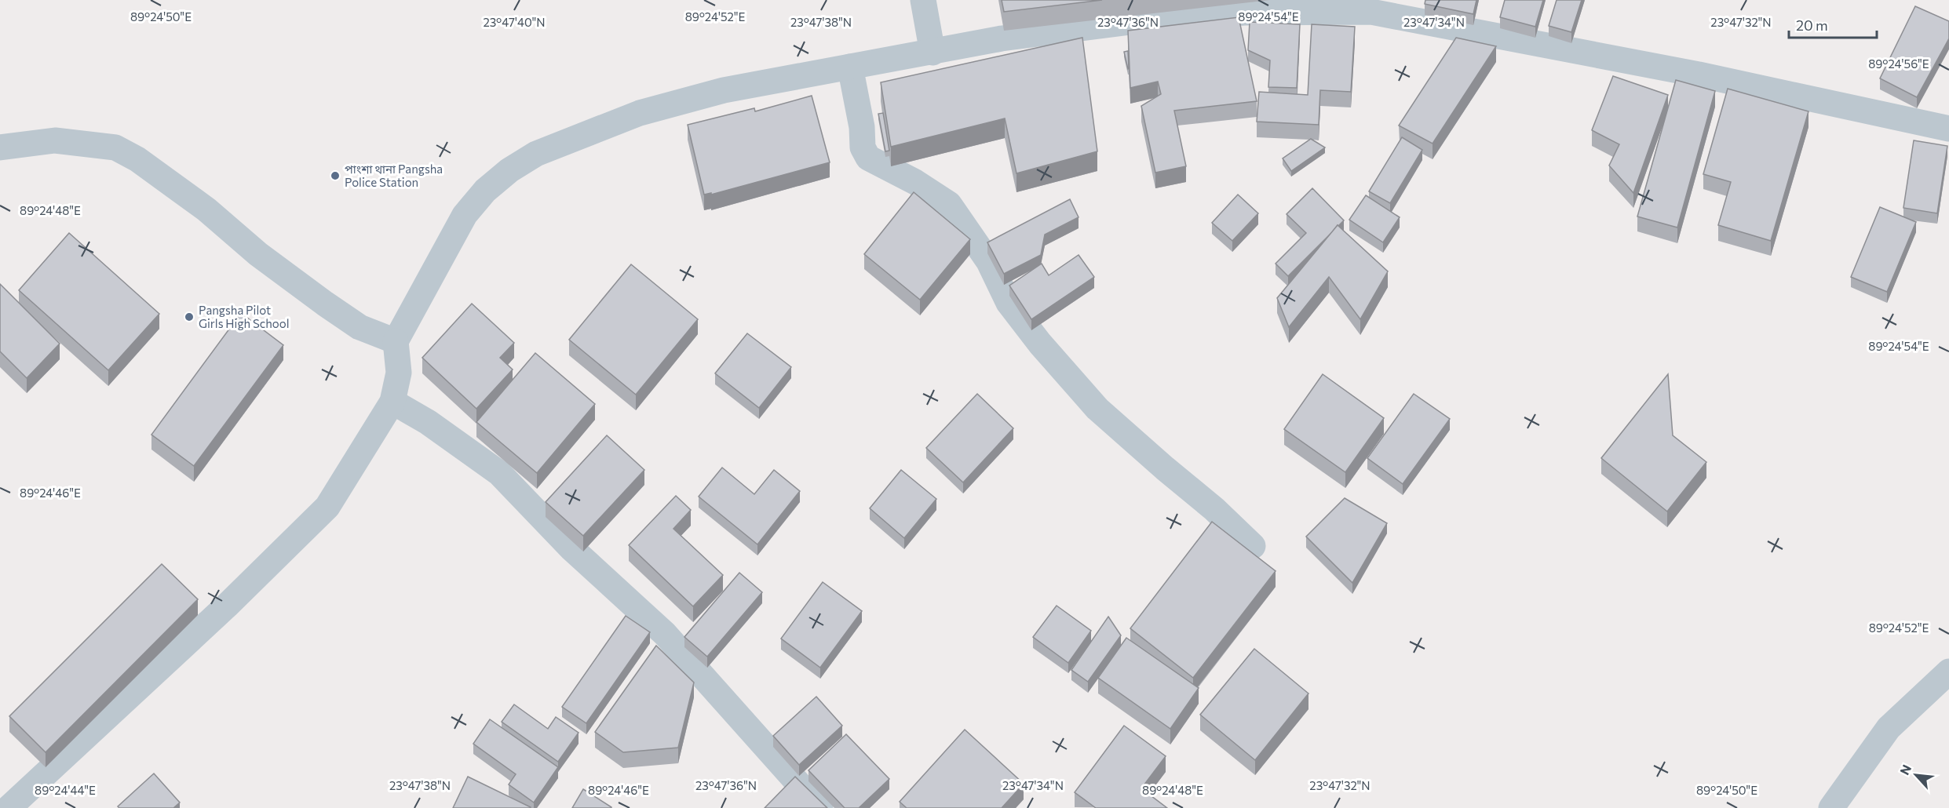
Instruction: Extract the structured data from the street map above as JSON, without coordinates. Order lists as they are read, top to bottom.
{
  "places": ["পাংশা থানা Pangsha Police Station", "Pangsha Pilot Girls High School"],
  "scale_bar": "20 m",
  "north": "top left",
  "coordinates": [
    "89°24'50\"E",
    "89°24'52\"E",
    "89°24'54\"E",
    "23°47'40\"N",
    "23°47'38\"N",
    "23°47'36\"N",
    "23°47'34\"N",
    "23°47'32\"N",
    "89°24'56\"E",
    "89°24'48\"E",
    "89°24'46\"E",
    "89°24'44\"E"
  ]
}
